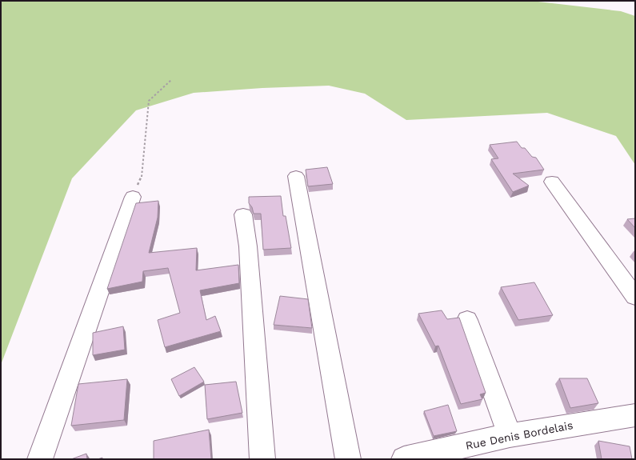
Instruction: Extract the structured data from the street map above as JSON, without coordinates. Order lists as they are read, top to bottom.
{
  "streets": {
    "street": ["Rue Denis Bordelais"]
  }
}
